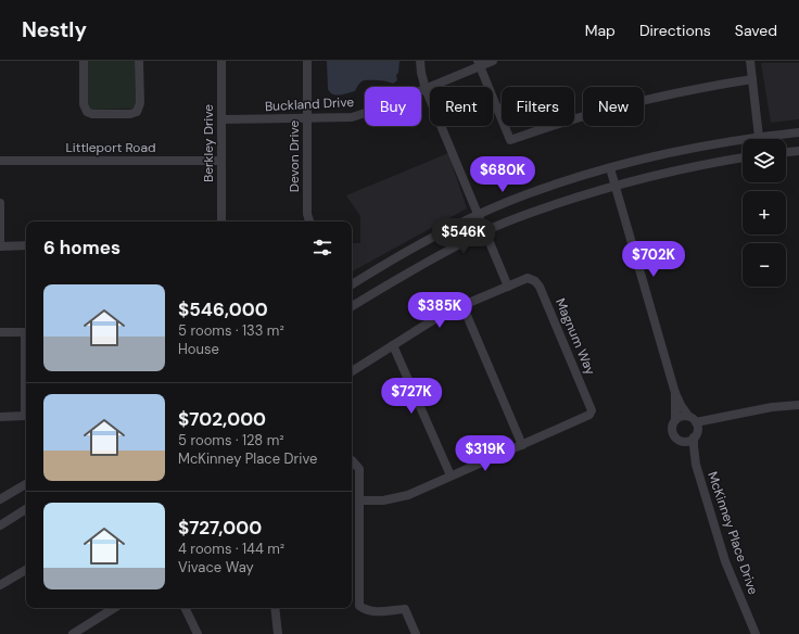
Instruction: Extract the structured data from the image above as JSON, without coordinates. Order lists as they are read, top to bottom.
{
  "streets": {
    "street": [
      "Buckland Drive",
      "Berkley Drive",
      "Littleport Road",
      "Devon Drive",
      "Magnum Way",
      "McKinney Place Drive"
    ]
  },
  "crossings": [
    ["Buckland Drive", "Berkley Drive"],
    ["Buckland Drive", "Devon Drive"],
    ["Berkley Drive", "Littleport Road"]
  ],
  "page": {
    "header": "Nestly",
    "nav": ["Map", "Directions", "Saved"],
    "chip": [
      "Buy",
      "Rent",
      "Filters",
      "New"
    ],
    "map_buttons": ["+", "−"],
    "price": [
      "$680K",
      "$546K",
      "$702K",
      "$385K",
      "$727K",
      "$319K"
    ],
    "heading": "6 homes",
    "list": [
      {
        "name": "$546,000",
        "note": "5 rooms · 133 m² · House"
      },
      {
        "name": "$702,000",
        "note": "5 rooms · 128 m² · McKinney Place Drive"
      },
      {
        "name": "$727,000",
        "note": "4 rooms · 144 m² · Vivace Way"
      }
    ]
  }
}
